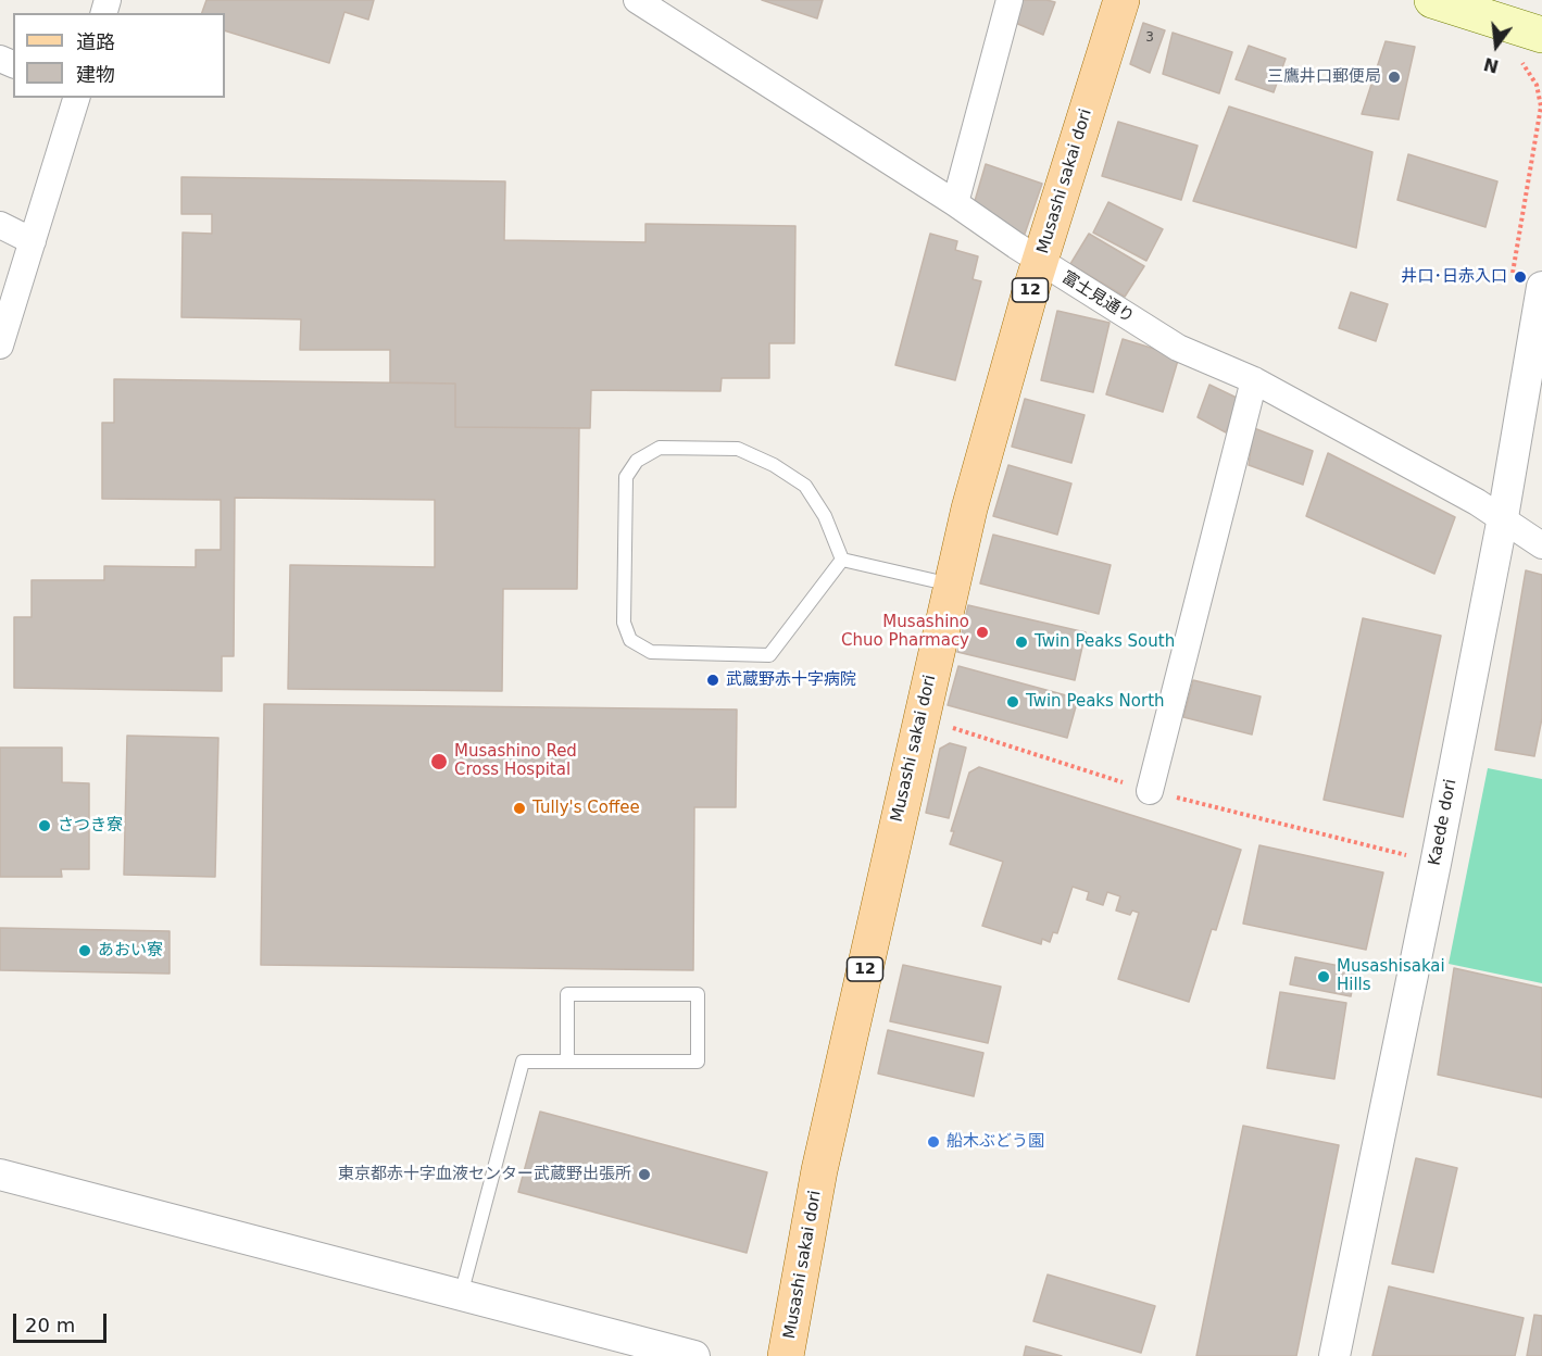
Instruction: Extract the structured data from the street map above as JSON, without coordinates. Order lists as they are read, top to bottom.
{
  "streets": {
    "main road": ["Musashi sakai dori", "12"],
    "street": ["富士見通り", "Kaede dori"]
  },
  "crossings": [
    ["Musashi sakai dori", "富士見通り"],
    ["富士見通り", "Kaede dori"]
  ],
  "places": [
    "三鷹井口郵便局",
    "井口･日赤入口",
    "Musashino Chuo Pharmacy",
    "Twin Peaks South",
    "武蔵野赤十字病院",
    "Twin Peaks North",
    "Musashino Red Cross Hospital",
    "Tully's Coffee",
    "さつき寮",
    "あおい寮",
    "Musashisakai Hills",
    "船木ぶどう園",
    "東京都赤十字血液センター武蔵野出張所"
  ],
  "house_numbers": ["3"],
  "legend": ["道路", "建物"],
  "scale_bar": "20 m",
  "north": "bottom"
}
